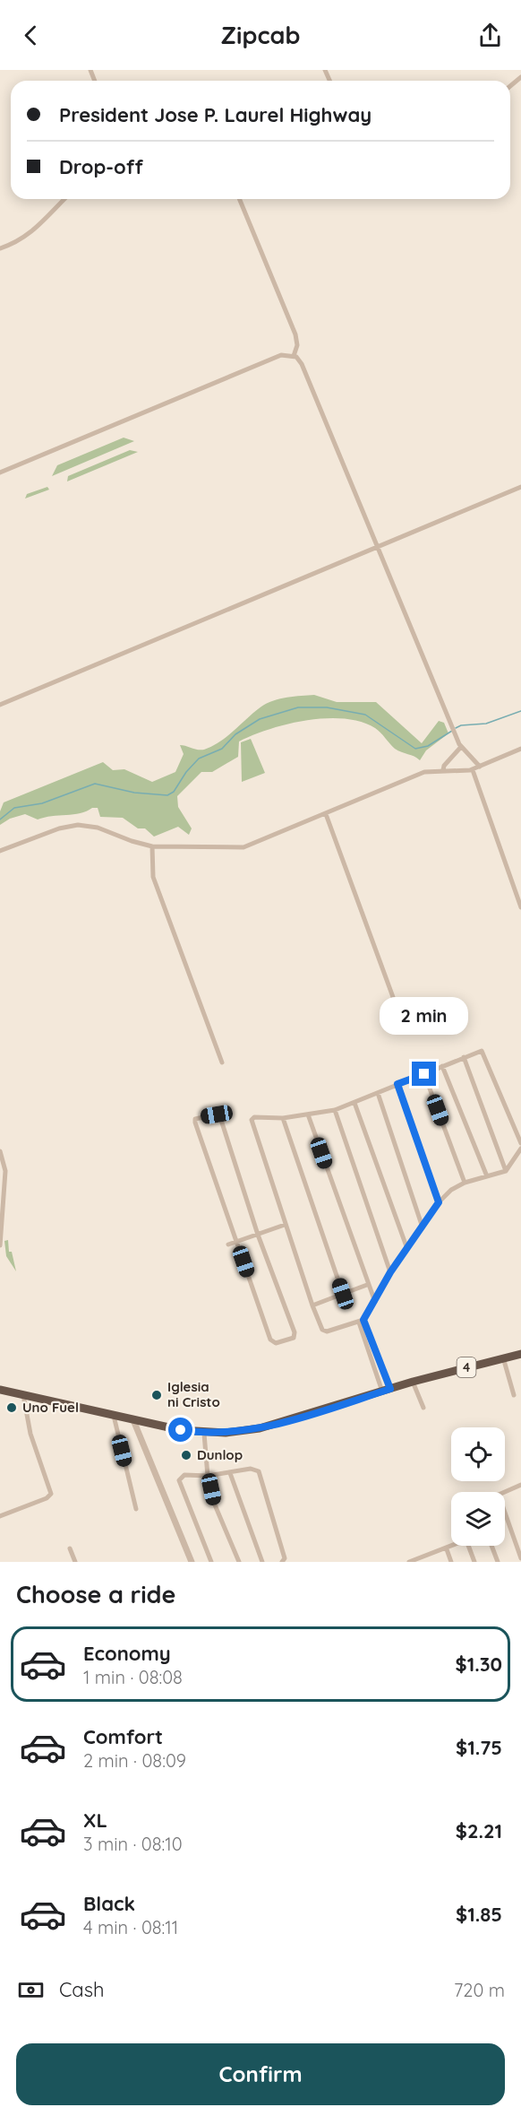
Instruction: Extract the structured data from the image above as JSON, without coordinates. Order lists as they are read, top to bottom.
{
  "streets": {
    "highway": ["4"]
  },
  "places": ["Iglesia ni Cristo", "Uno Fuel", "Dunlop"],
  "page": {
    "header": "Zipcab",
    "banner": ["President Jose P. Laurel Highway", "Drop-off"],
    "bubble": "2 min",
    "heading": "Choose a ride",
    "list": [
      {
        "name": "Economy",
        "note": "1 min · 08:08",
        "value": "$1.30"
      },
      {
        "name": "Comfort",
        "note": "2 min · 08:09",
        "value": "$1.75"
      },
      {
        "name": "XL",
        "note": "3 min · 08:10",
        "value": "$2.21"
      },
      {
        "name": "Black",
        "note": "4 min · 08:11",
        "value": "$1.85"
      }
    ],
    "pay": ["Cash", "720 m"],
    "buttons": "Confirm"
  }
}
